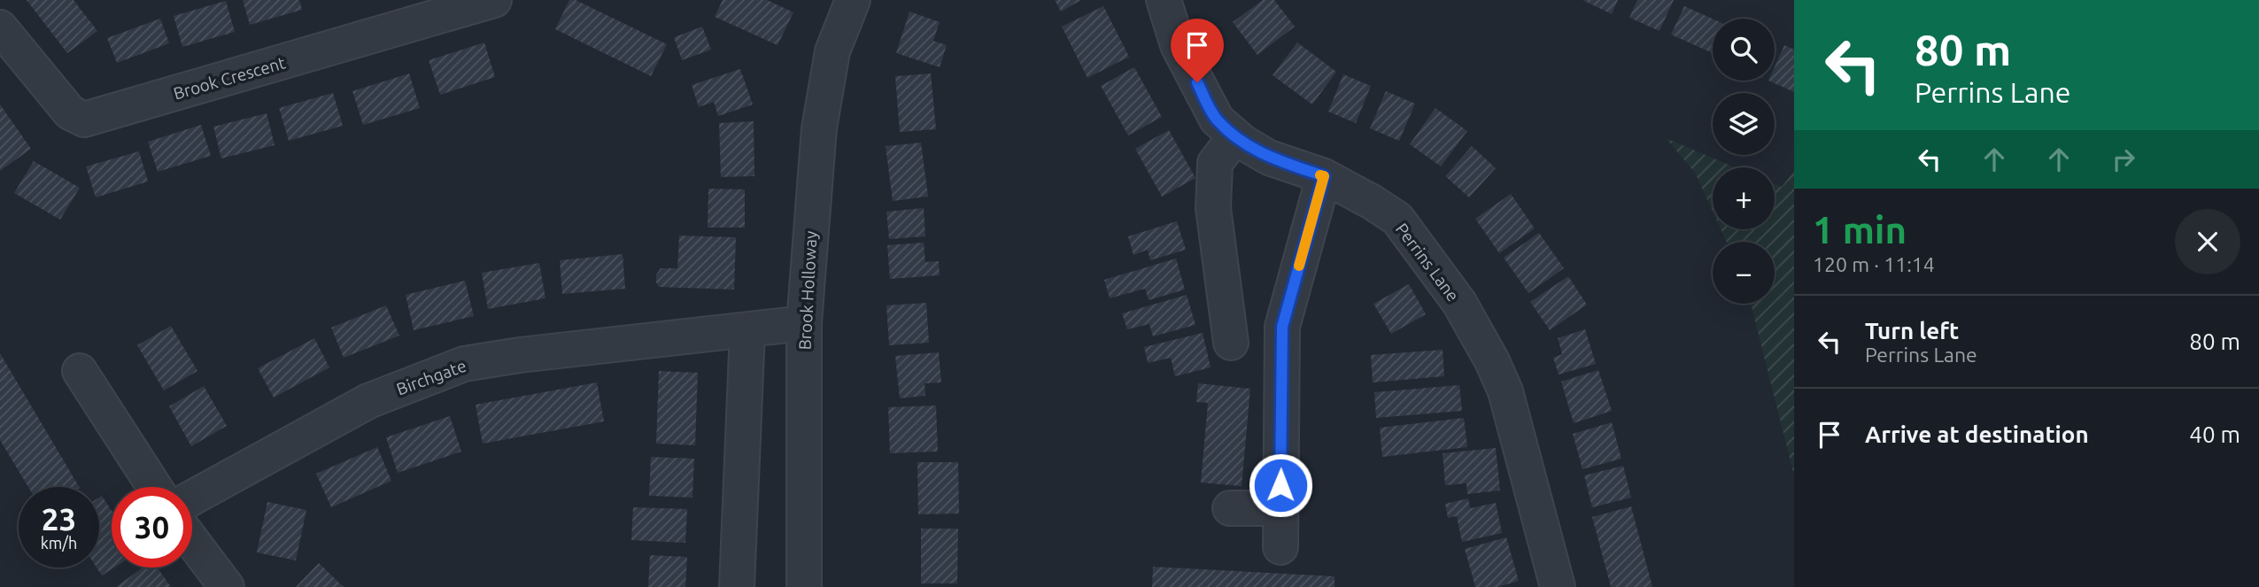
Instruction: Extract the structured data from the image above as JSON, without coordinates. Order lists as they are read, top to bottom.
{
  "streets": {
    "street": [
      "Brook Crescent",
      "Perrins Lane",
      "Brook Holloway",
      "Birchgate"
    ]
  },
  "crossings": [
    ["Brook Holloway", "Birchgate"]
  ],
  "page": {
    "turn": ["80 m", "Perrins Lane"],
    "map_buttons": ["+", "−"],
    "heading": ["1 min", "120 m · 11:14"],
    "list": [
      {
        "name": "Turn left",
        "note": "Perrins Lane",
        "value": "80 m"
      },
      {
        "name": "Arrive at destination",
        "value": "40 m"
      }
    ],
    "speed": "23 km/h",
    "limit": "30"
  }
}
